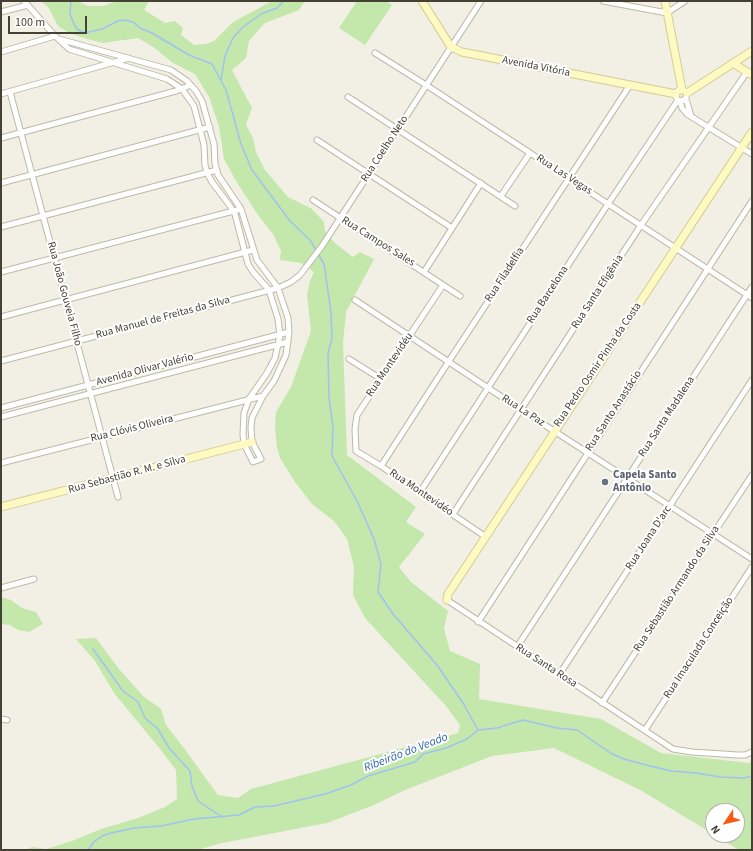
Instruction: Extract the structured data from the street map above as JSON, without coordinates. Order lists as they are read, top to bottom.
{
  "streets": {
    "street": [
      "Avenida Vitória",
      "Rua Coelho Neto",
      "Rua Las Vegas",
      "Rua Campos Sales",
      "Rua Filadelfia",
      "Rua Santa Efigênia",
      "Rua João Gouveia Filho",
      "Rua Barcelona",
      "Rua Manuel de Freitas da Silva",
      "Rua Montevidéu",
      "Rua Pedro Osmir Pinha da Costa",
      "Avenida Olivar Valério",
      "Rua La Paz",
      "Rua Santo Anastácio",
      "Rua Santa Madalena",
      "Rua Clóvis Oliveira",
      "Rua Sebastião R. M. e Silva",
      "Rua Montevidéo",
      "Rua Joana D'arc",
      "Rua Sebastião Armando da Silva",
      "Rua Imaculada Conceição",
      "Rua Santa Rosa"
    ]
  },
  "crossings": [
    ["Avenida Vitória", "Rua Coelho Neto"],
    ["Avenida Vitória", "Rua Filadelfia"],
    ["Avenida Vitória", "Rua Barcelona"],
    ["Rua Coelho Neto", "Rua Las Vegas"],
    ["Rua Coelho Neto", "Rua Campos Sales"],
    ["Rua Coelho Neto", "Rua Manuel de Freitas da Silva"],
    ["Rua Las Vegas", "Rua Filadelfia"],
    ["Rua Las Vegas", "Rua Santa Efigênia"],
    ["Rua Las Vegas", "Rua Barcelona"],
    ["Rua Las Vegas", "Rua Pedro Osmir Pinha da Costa"],
    ["Rua Las Vegas", "Rua Santo Anastácio"],
    ["Rua Las Vegas", "Rua Santa Madalena"],
    ["Rua Campos Sales", "Rua Montevidéu"],
    ["Rua Filadelfia", "Rua La Paz"],
    ["Rua Filadelfia", "Rua Montevidéo"],
    ["Rua Santa Efigênia", "Rua La Paz"],
    ["Rua Santa Efigênia", "Rua Montevidéo"],
    ["Rua João Gouveia Filho", "Rua Manuel de Freitas da Silva"],
    ["Rua João Gouveia Filho", "Avenida Olivar Valério"],
    ["Rua João Gouveia Filho", "Rua Clóvis Oliveira"],
    ["Rua João Gouveia Filho", "Rua Sebastião R. M. e Silva"],
    ["Rua Barcelona", "Rua La Paz"],
    ["Rua Barcelona", "Rua Montevidéo"],
    ["Rua Montevidéu", "Rua La Paz"],
    ["Rua Montevidéu", "Rua Montevidéo"],
    ["Rua Pedro Osmir Pinha da Costa", "Rua La Paz"],
    ["Rua Pedro Osmir Pinha da Costa", "Rua Montevidéo"],
    ["Rua Pedro Osmir Pinha da Costa", "Rua Santa Rosa"],
    ["Rua La Paz", "Rua Santo Anastácio"],
    ["Rua La Paz", "Rua Santa Madalena"],
    ["Rua La Paz", "Rua Joana D'arc"],
    ["Rua La Paz", "Rua Sebastião Armando da Silva"],
    ["Rua Santo Anastácio", "Rua Santa Rosa"],
    ["Rua Santa Madalena", "Rua Santa Rosa"],
    ["Rua Joana D'arc", "Rua Santa Rosa"],
    ["Rua Sebastião Armando da Silva", "Rua Santa Rosa"],
    ["Rua Imaculada Conceição", "Rua Santa Rosa"]
  ],
  "water": ["Ribeirão do Veado"],
  "places": ["Capela Santo Antônio"],
  "scale_bar": "100 m",
  "north": "bottom left"
}
